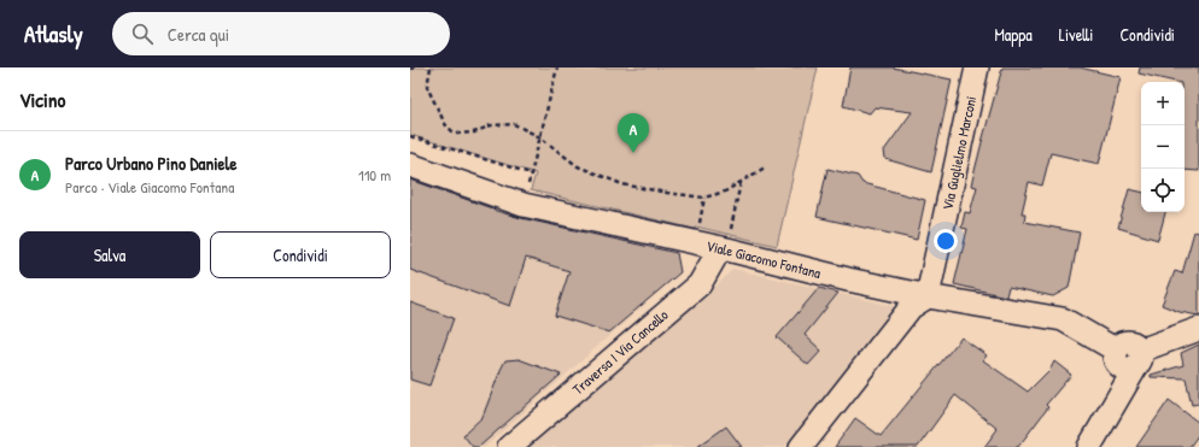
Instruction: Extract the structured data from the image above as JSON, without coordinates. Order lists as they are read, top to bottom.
{
  "streets": {
    "street": ["Via Guglielmo Marconi", "Viale Giacomo Fontana", "Traversa I Via Cancello"]
  },
  "crossings": [
    ["Via Guglielmo Marconi", "Viale Giacomo Fontana"],
    ["Viale Giacomo Fontana", "Traversa I Via Cancello"]
  ],
  "page": {
    "header": "Atlasly",
    "search": "Cerca qui",
    "nav": ["Mappa", "Livelli", "Condividi"],
    "heading": "Vicino",
    "map_buttons": ["+", "−"],
    "pins": "A",
    "list": [
      {
        "mark": "A",
        "name": "Parco Urbano Pino Daniele",
        "note": "Parco · Viale Giacomo Fontana",
        "value": "110 m"
      }
    ],
    "buttons": ["Salva", "Condividi"]
  }
}
